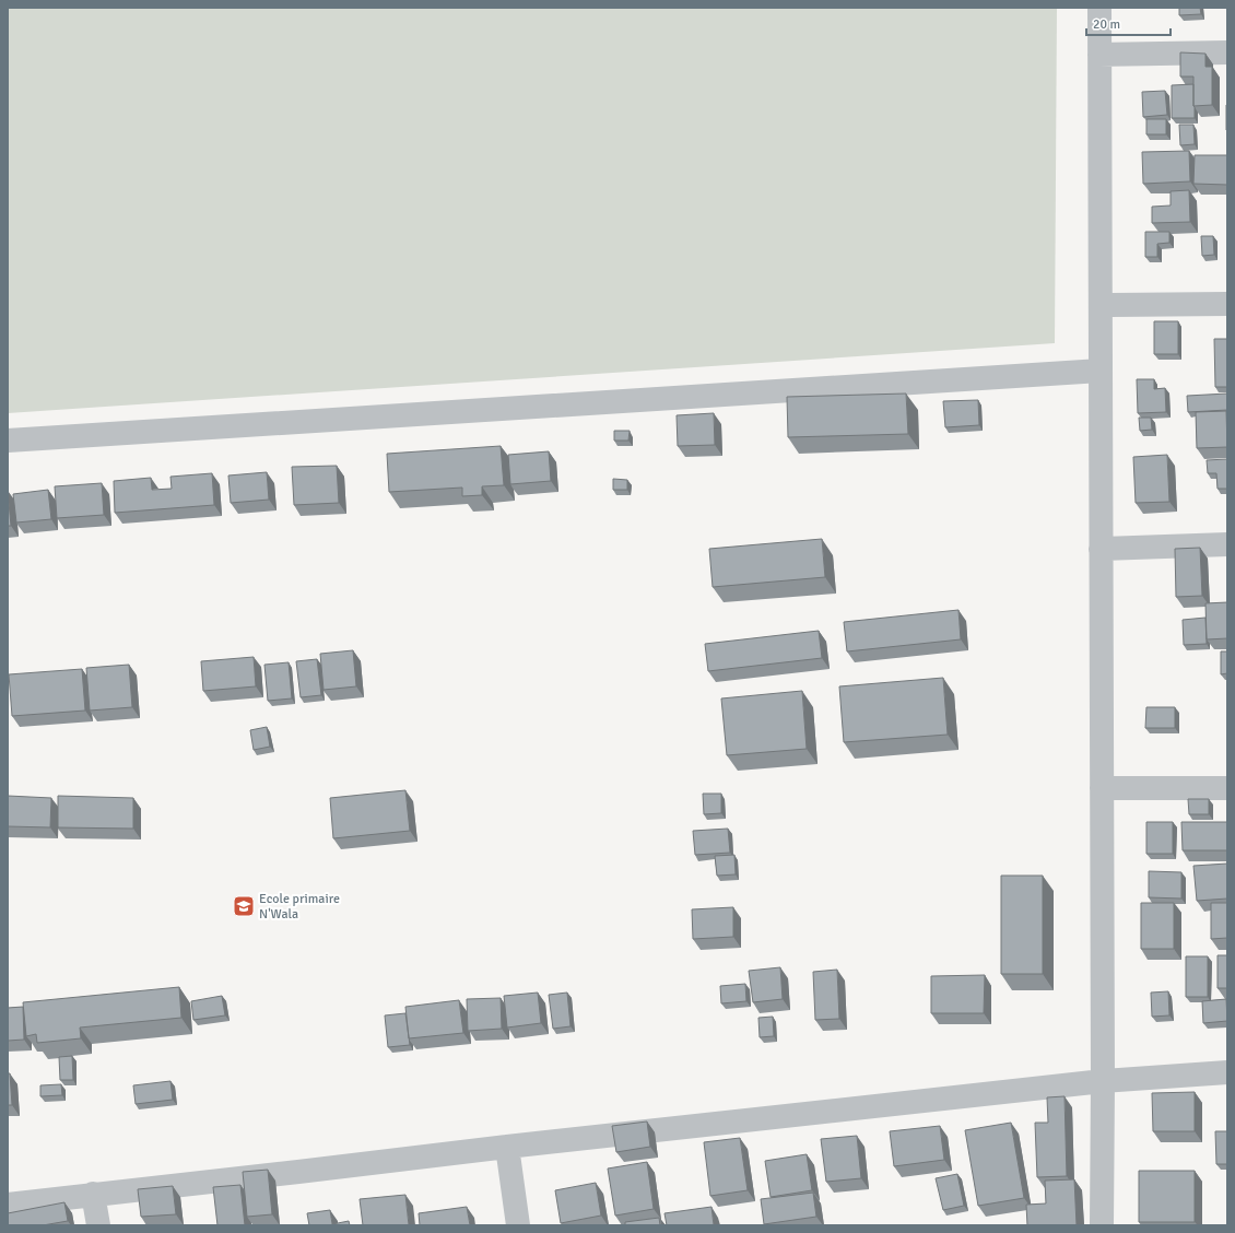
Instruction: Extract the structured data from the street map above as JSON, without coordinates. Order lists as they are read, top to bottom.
{
  "places": {
    "school or university": ["Ecole primaire N'Wala"]
  },
  "scale_bar": "20 m"
}
